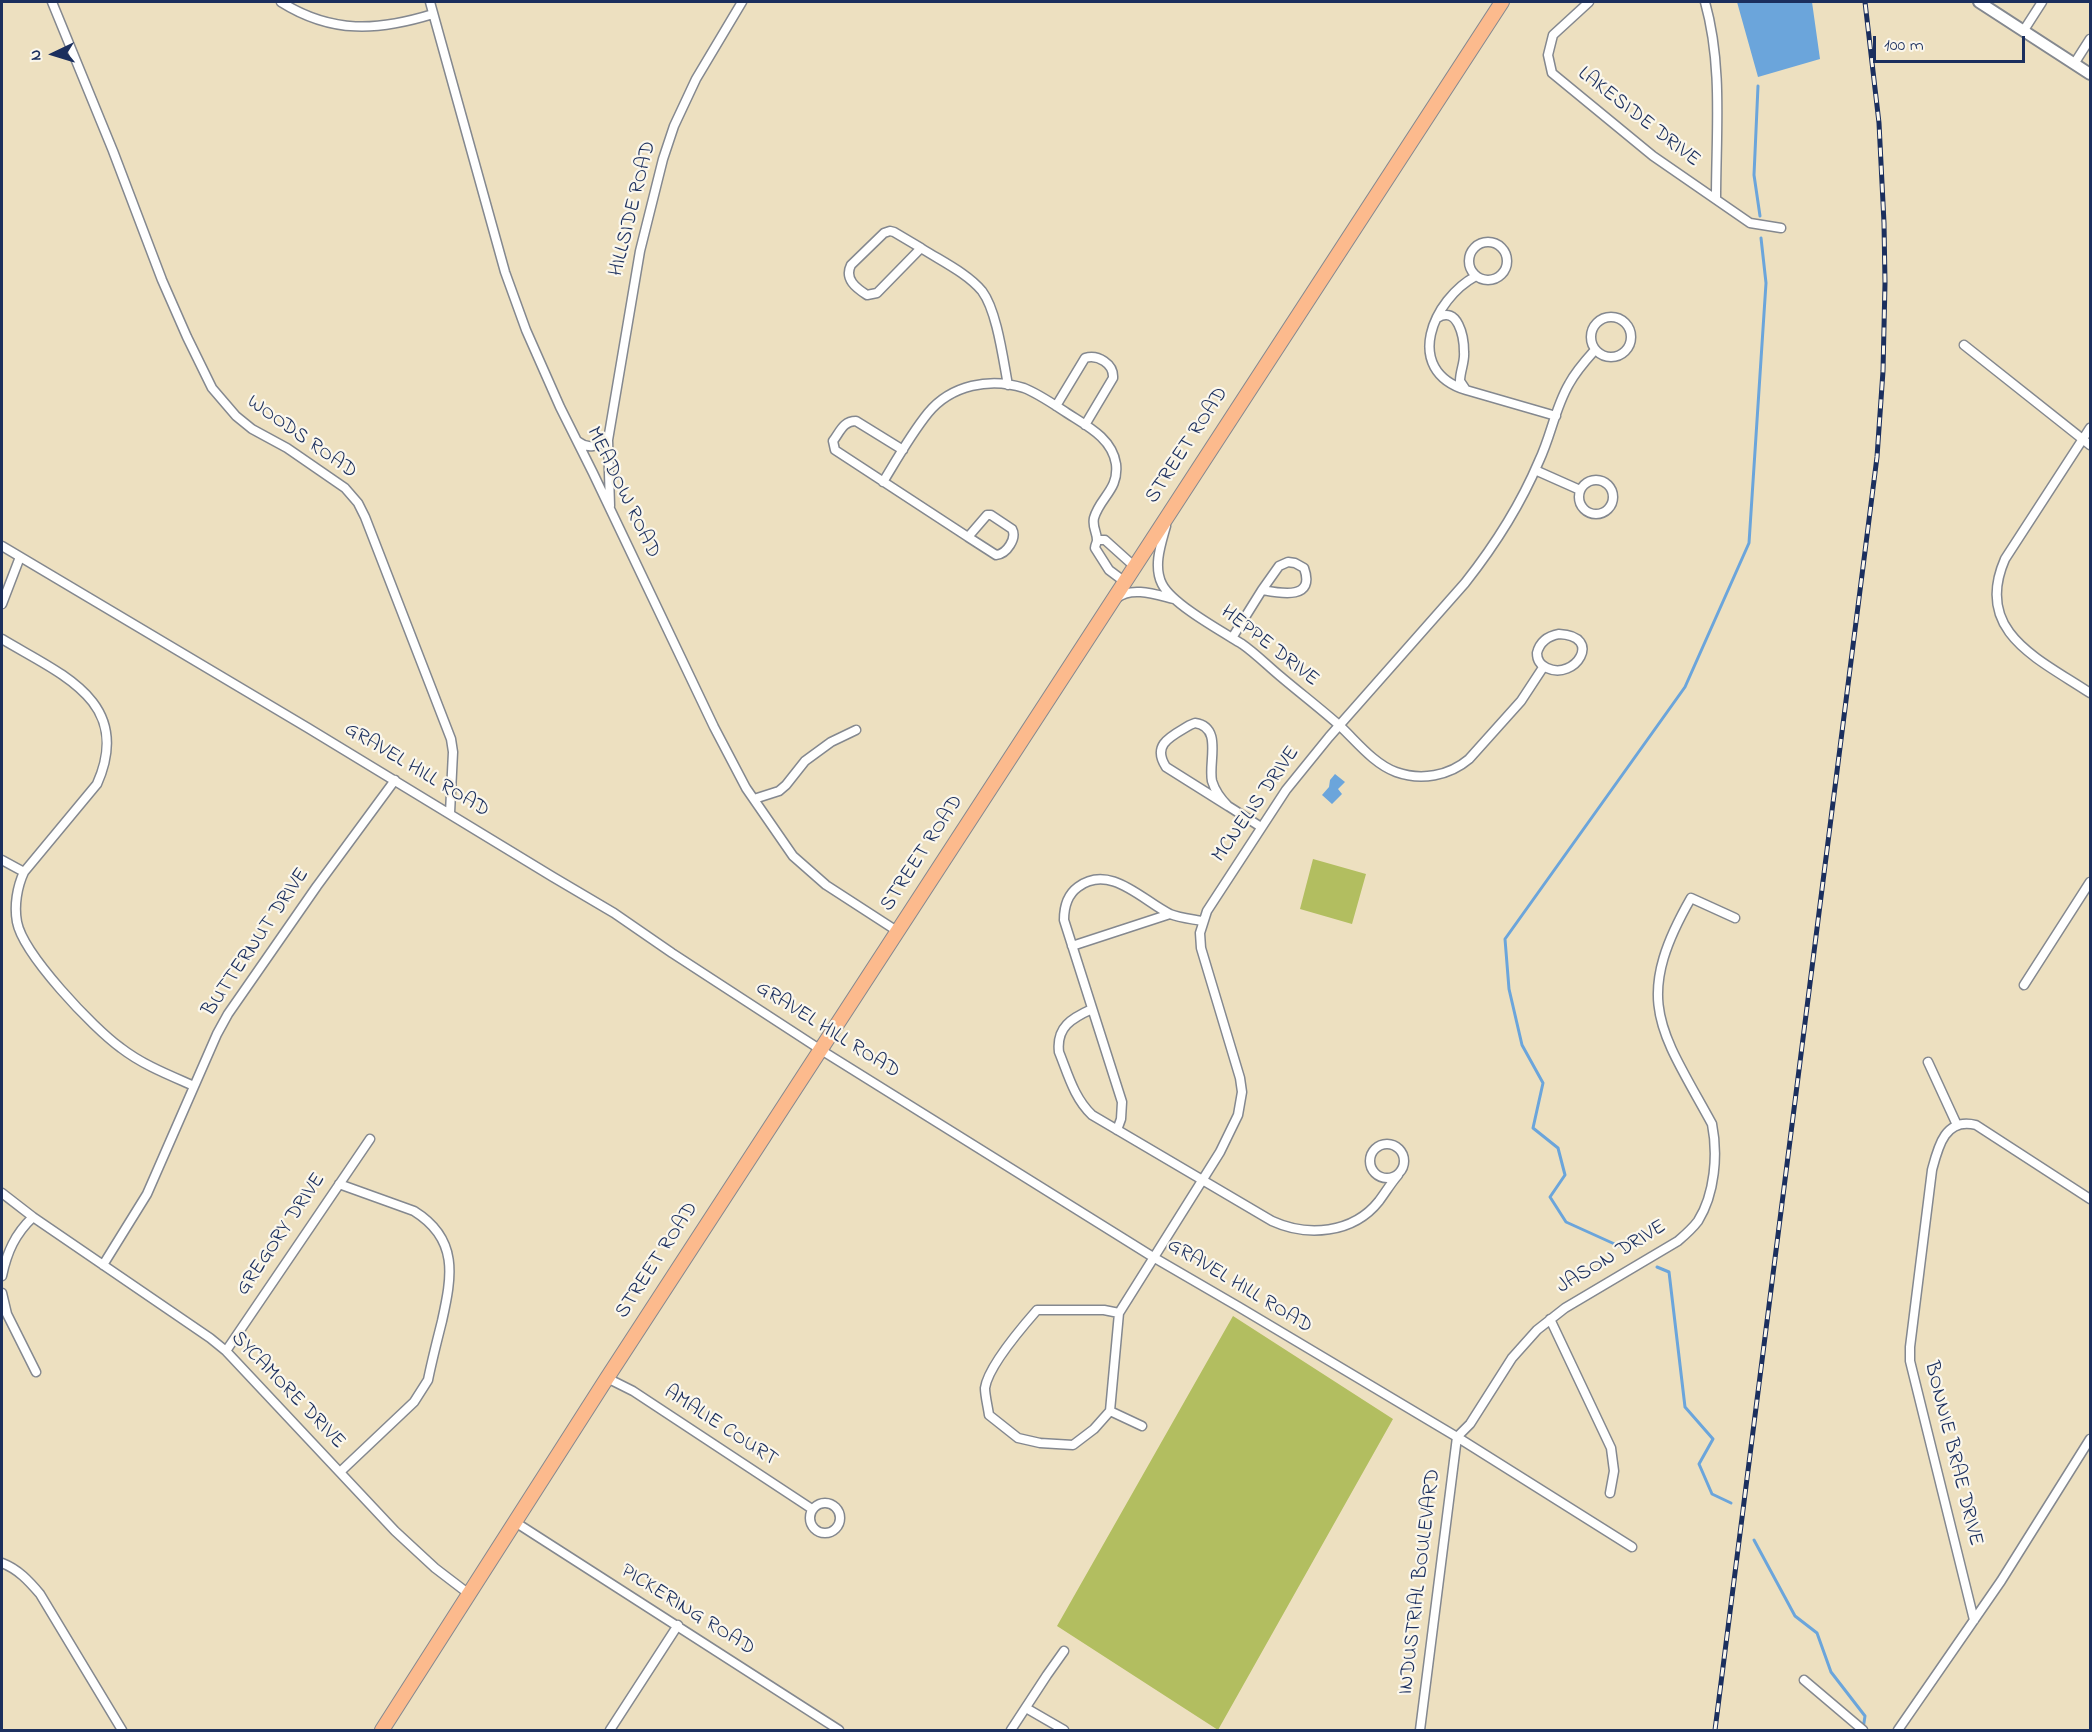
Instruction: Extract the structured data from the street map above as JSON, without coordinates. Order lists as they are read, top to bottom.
{
  "streets": {
    "main road": ["STREET ROAD"],
    "street": [
      "LAKESIDE DRIVE",
      "HILLSIDE ROAD",
      "WOODS ROAD",
      "MEADOW ROAD",
      "HEPPE DRIVE",
      "GRAVEL HILL ROAD",
      "MCNELIS DRIVE",
      "BUTTERNUT DRIVE",
      "GREGORY DRIVE",
      "JASON DRIVE",
      "SYCAMORE DRIVE",
      "AMALIE COURT",
      "BONNIE BRAE DRIVE",
      "INDUSTRIAL BOULEVARD",
      "PICKERING ROAD"
    ]
  },
  "crossings": [
    ["HILLSIDE ROAD", "MEADOW ROAD"],
    ["WOODS ROAD", "GRAVEL HILL ROAD"],
    ["STREET ROAD", "MEADOW ROAD"],
    ["STREET ROAD", "HEPPE DRIVE"],
    ["STREET ROAD", "GRAVEL HILL ROAD"],
    ["STREET ROAD", "SYCAMORE DRIVE"],
    ["STREET ROAD", "AMALIE COURT"],
    ["STREET ROAD", "PICKERING ROAD"],
    ["HEPPE DRIVE", "MCNELIS DRIVE"],
    ["GRAVEL HILL ROAD", "BUTTERNUT DRIVE"],
    ["GRAVEL HILL ROAD", "JASON DRIVE"],
    ["GRAVEL HILL ROAD", "INDUSTRIAL BOULEVARD"],
    ["BUTTERNUT DRIVE", "SYCAMORE DRIVE"],
    ["GREGORY DRIVE", "SYCAMORE DRIVE"],
    ["JASON DRIVE", "INDUSTRIAL BOULEVARD"]
  ],
  "scale_bar": "100 m",
  "north": "left"
}
